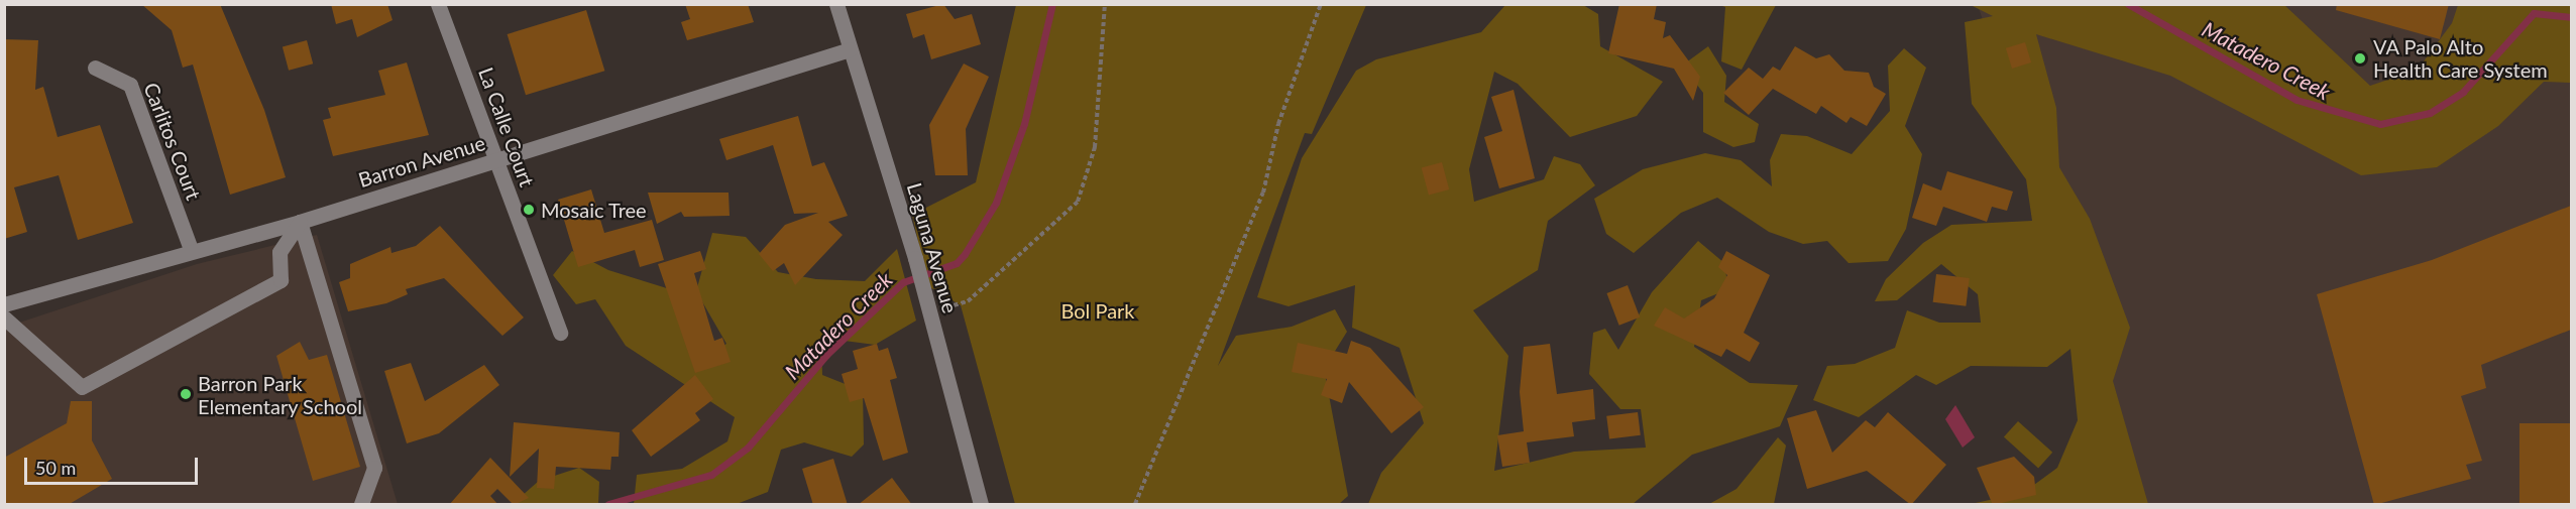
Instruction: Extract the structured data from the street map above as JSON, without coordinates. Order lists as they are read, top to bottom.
{
  "streets": {
    "street": [
      "La Calle Court",
      "Carlitos Court",
      "Barron Avenue",
      "Laguna Avenue"
    ]
  },
  "crossings": [
    ["La Calle Court", "Barron Avenue"],
    ["Carlitos Court", "Barron Avenue"],
    ["Barron Avenue", "Laguna Avenue"]
  ],
  "water": ["Matadero Creek"],
  "parks": ["Bol Park"],
  "places": ["VA Palo Alto Health Care System", "Mosaic Tree", "Barron Park Elementary School"],
  "scale_bar": "50 m"
}
